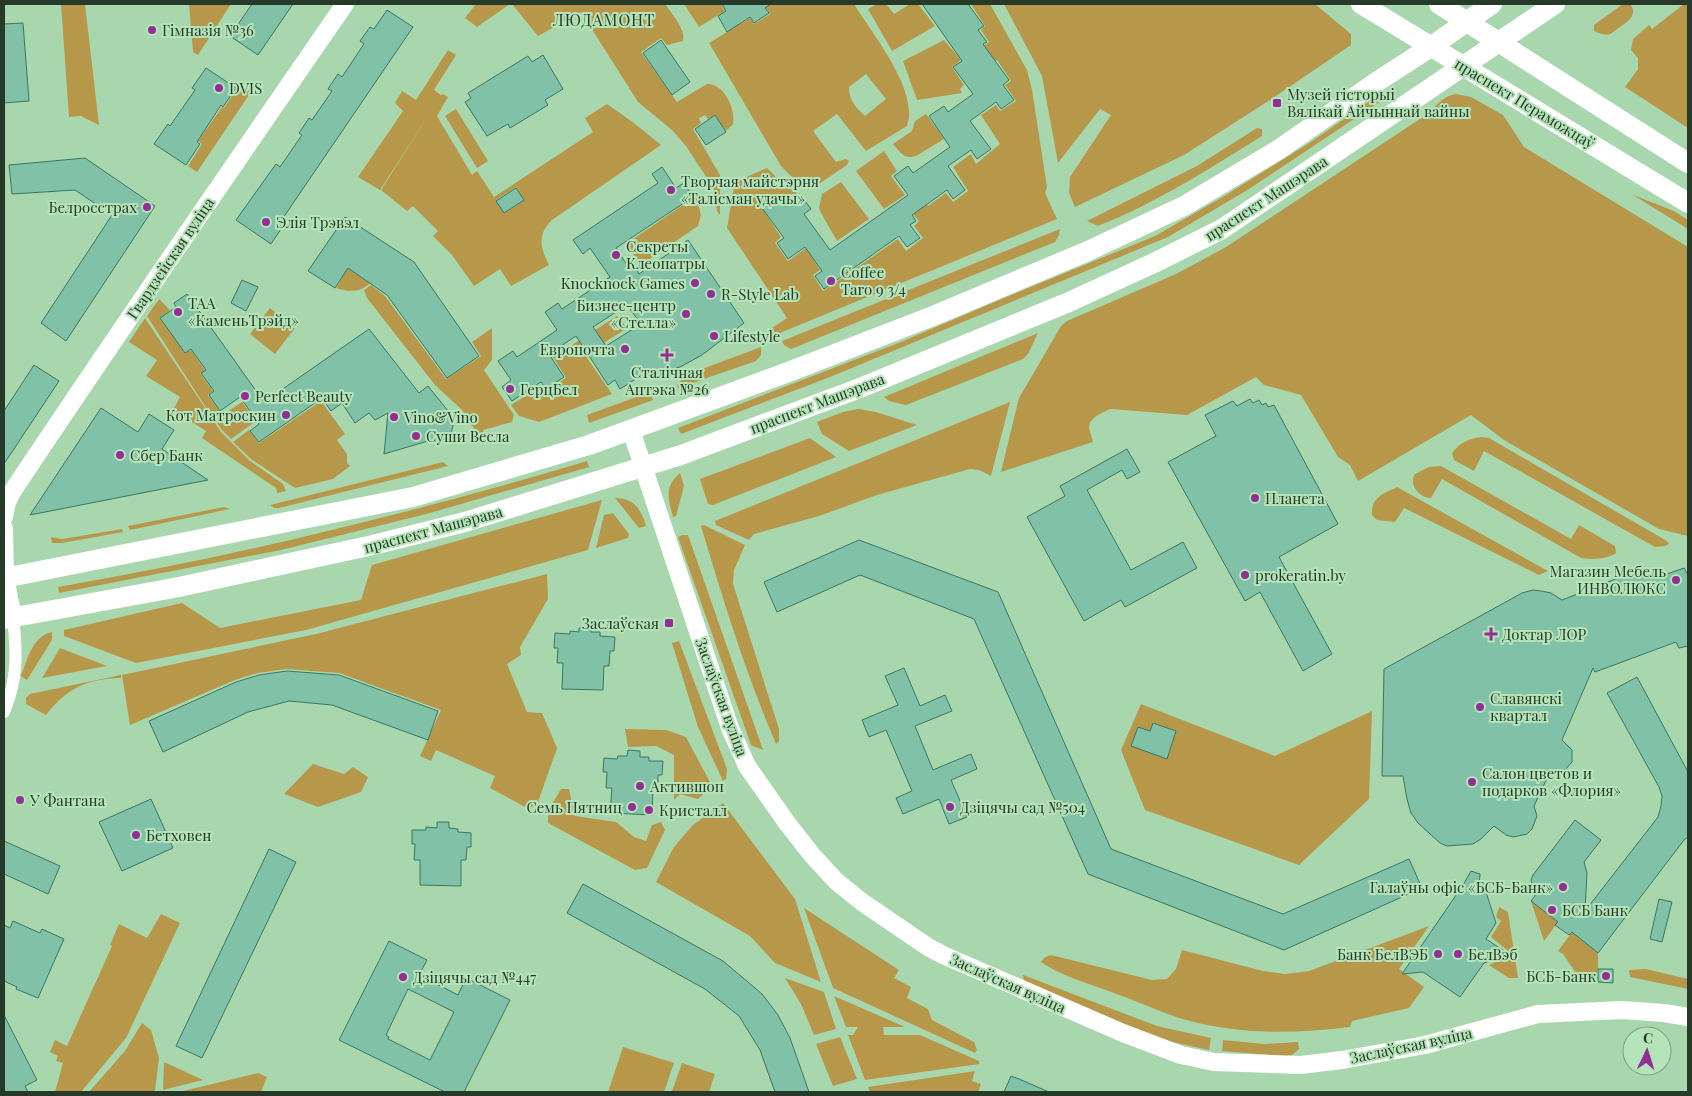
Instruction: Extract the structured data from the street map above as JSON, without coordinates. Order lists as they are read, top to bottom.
{
  "streets": {
    "main road": [
      "праспект Пераможцаў",
      "праспект Машэрава",
      "Гвардзейская вуліца",
      "Заслаўская вуліца"
    ]
  },
  "crossings": [
    ["праспект Пераможцаў", "праспект Машэрава"],
    ["праспект Машэрава", "Заслаўская вуліца"]
  ],
  "districts": ["ЛЮДАМОНТ"],
  "places": {
    "other": [
      "Гімназія №36",
      "DVIS",
      "Творчая майстэрня «Талісман удачы»",
      "Белросстрах",
      "Элія Трэвэл",
      "Секреты Клеопатры",
      "Coffee Taro 9 3/4",
      "Knocknock Games",
      "R-Style Lab",
      "ТАА «КаменьТрэйд»",
      "Бизнес-центр «Стелла»",
      "Lifestyle",
      "Европочта",
      "ГерцБел",
      "Perfect Beauty",
      "Кот Матроскин",
      "Vino&Vino",
      "Суши Весла",
      "Сбер Банк",
      "Планета",
      "prokeratin.by",
      "Магазин Мебель ИНВОЛЮКС",
      "Славянскі квартал",
      "Салон цветов и подарков «Флория»",
      "Актившоп",
      "У Фантана",
      "Семь Пятниц",
      "Дзіцячы сад №504",
      "Кристалл",
      "Бетховен",
      "Галаўны офіс «БСБ-Банк»",
      "БСБ Банк",
      "Банк БелВЭБ",
      "БелВэб",
      "БСБ-Банк",
      "Дзіцячы сад №447"
    ],
    "transit": ["Музей гісторыі Вялікай Айчыннай вайны", "Заслаўская"],
    "health": ["Сталічная Аптэка №26", "Доктар ЛОР"]
  },
  "north": "top"
}
